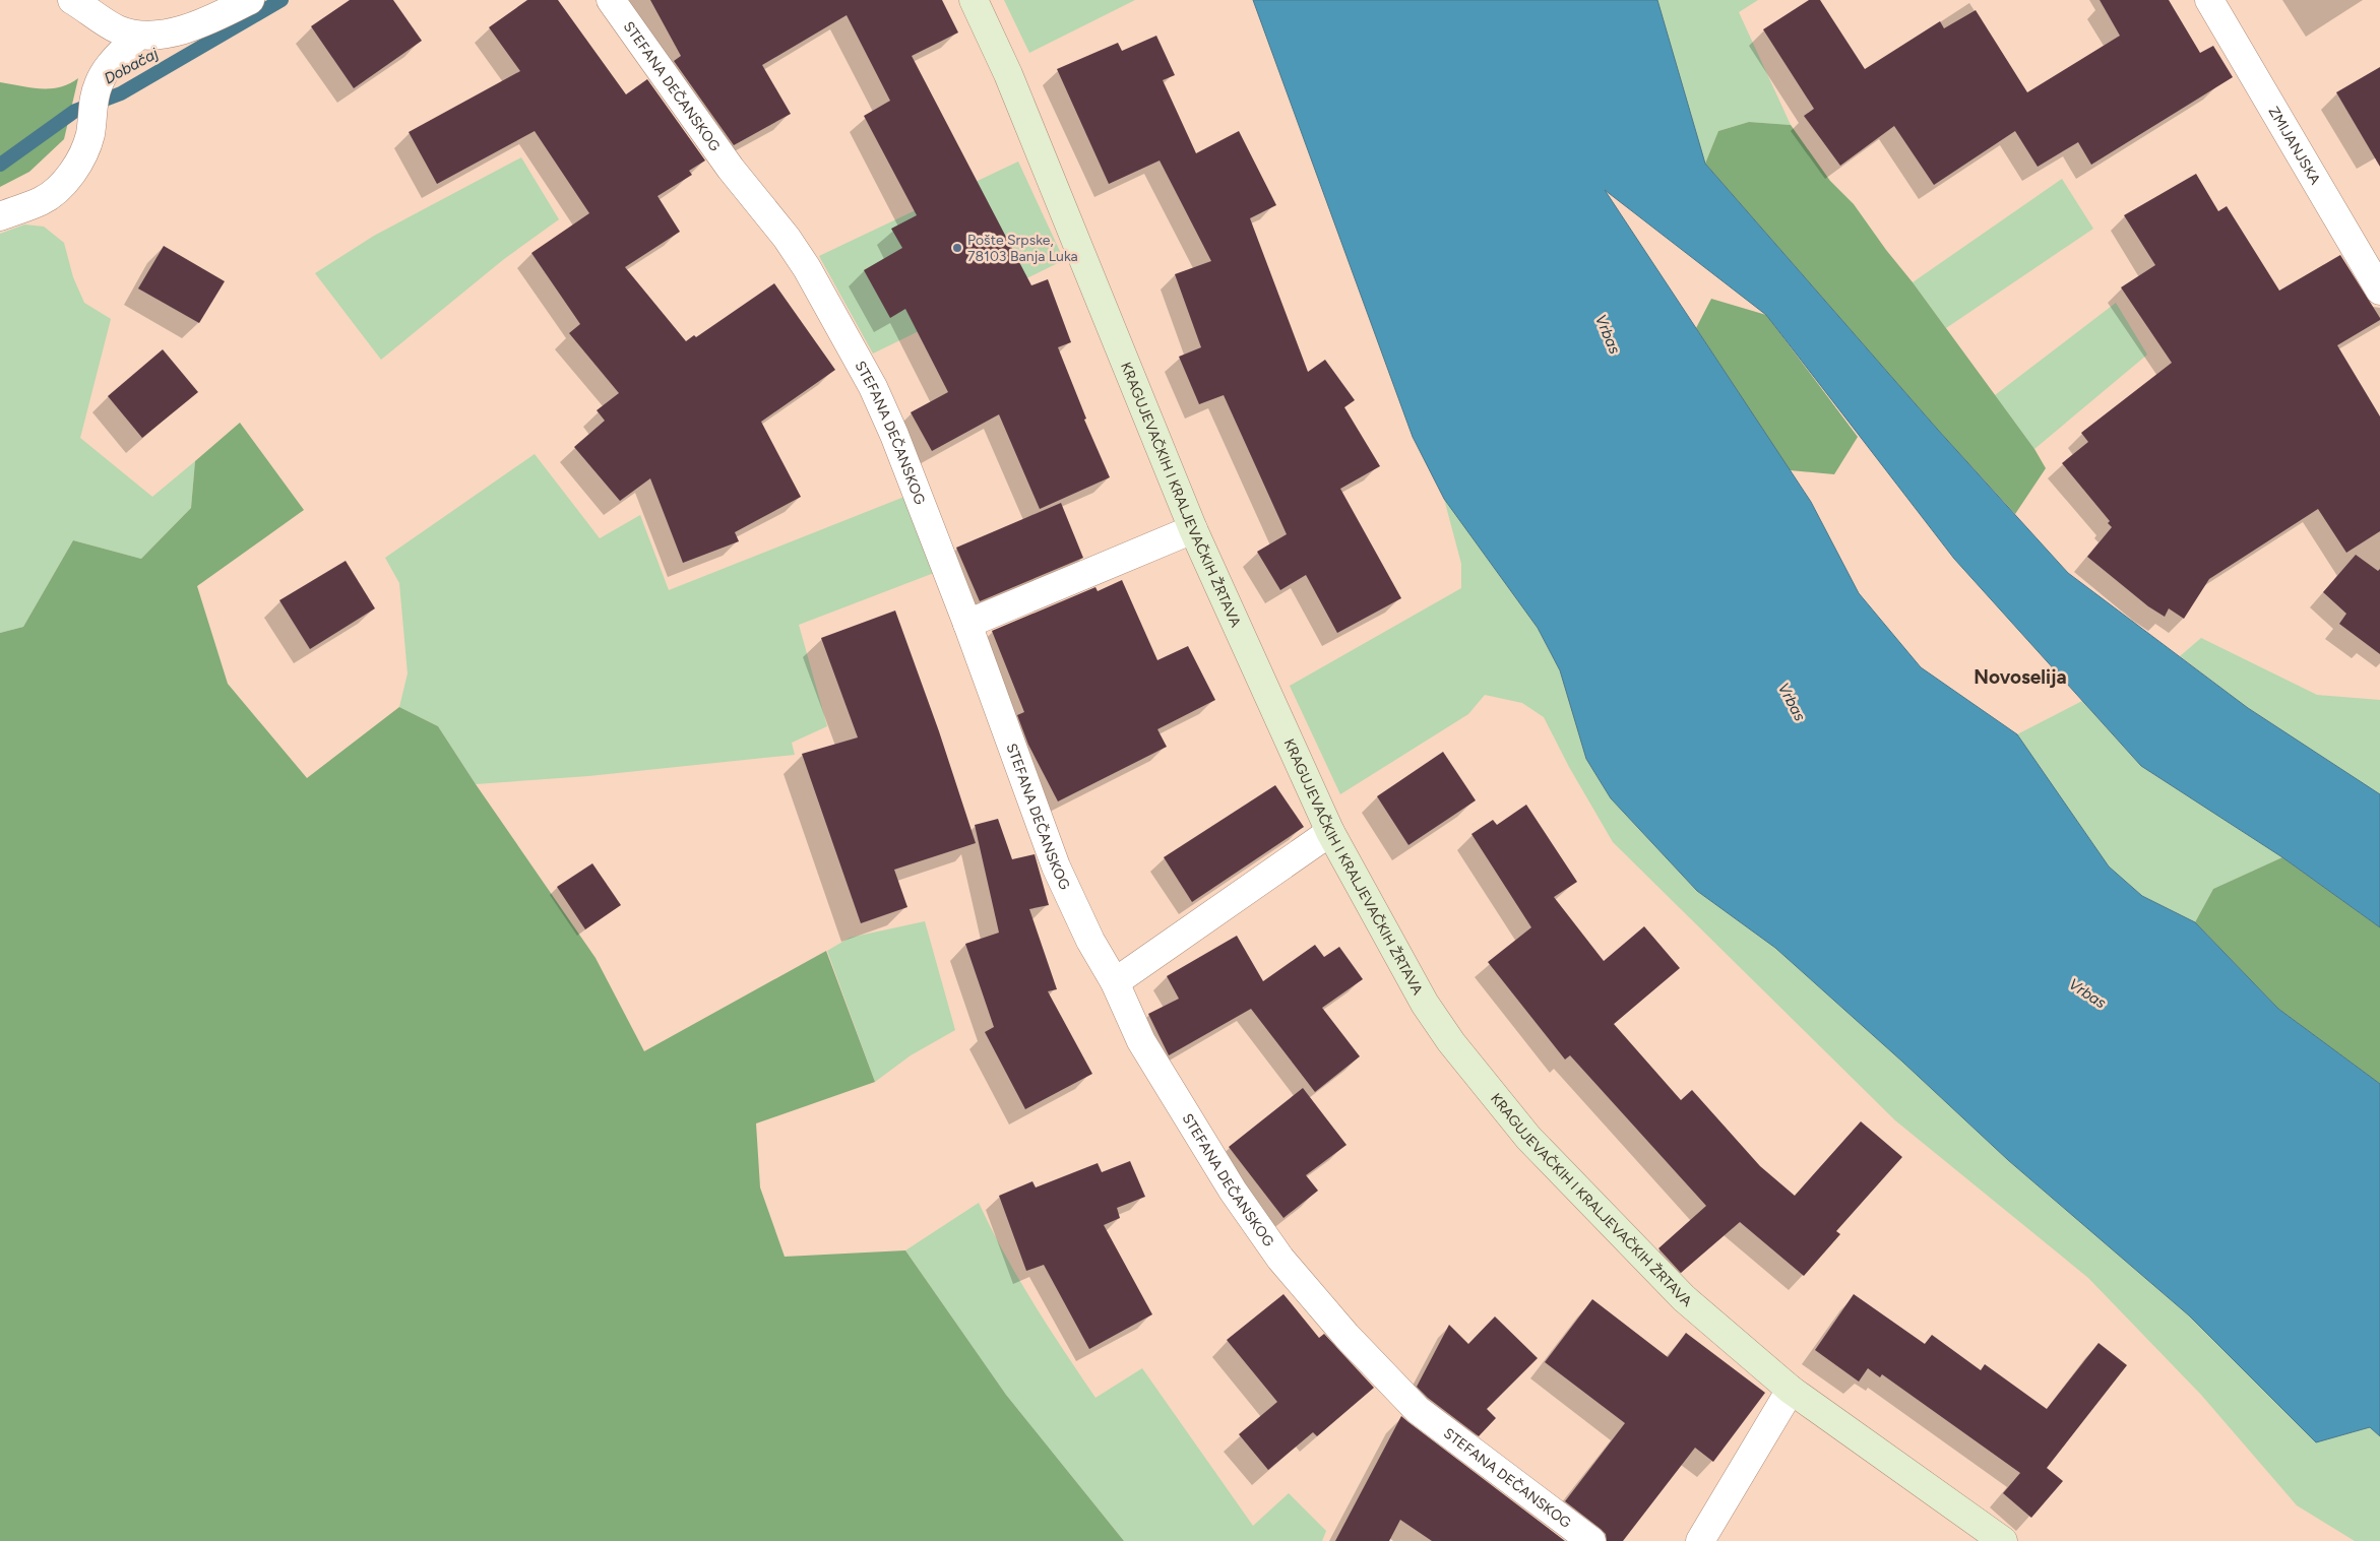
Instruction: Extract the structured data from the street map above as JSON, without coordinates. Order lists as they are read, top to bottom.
{
  "streets": {
    "street": ["STEFANA DEČANSKOG", "ZMIJANJSKA", "KRAGUJEVAČKIH I KRALJEVAČKIH ŽRTAVA"]
  },
  "districts": ["Novoselija"],
  "water": ["Dobačaj", "Vrbas"],
  "places": ["Pošte Srpske, 78103 Banja Luka"]
}
